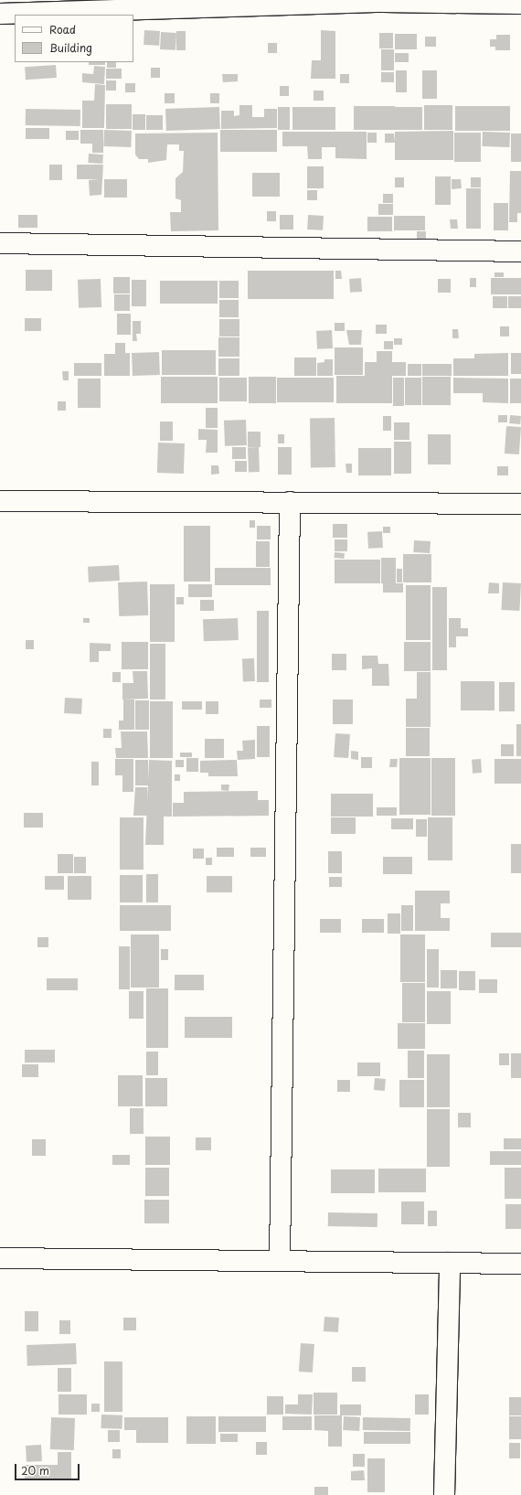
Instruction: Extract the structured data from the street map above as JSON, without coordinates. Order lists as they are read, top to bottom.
{
  "legend": ["Road", "Building"],
  "scale_bar": "20 m"
}
